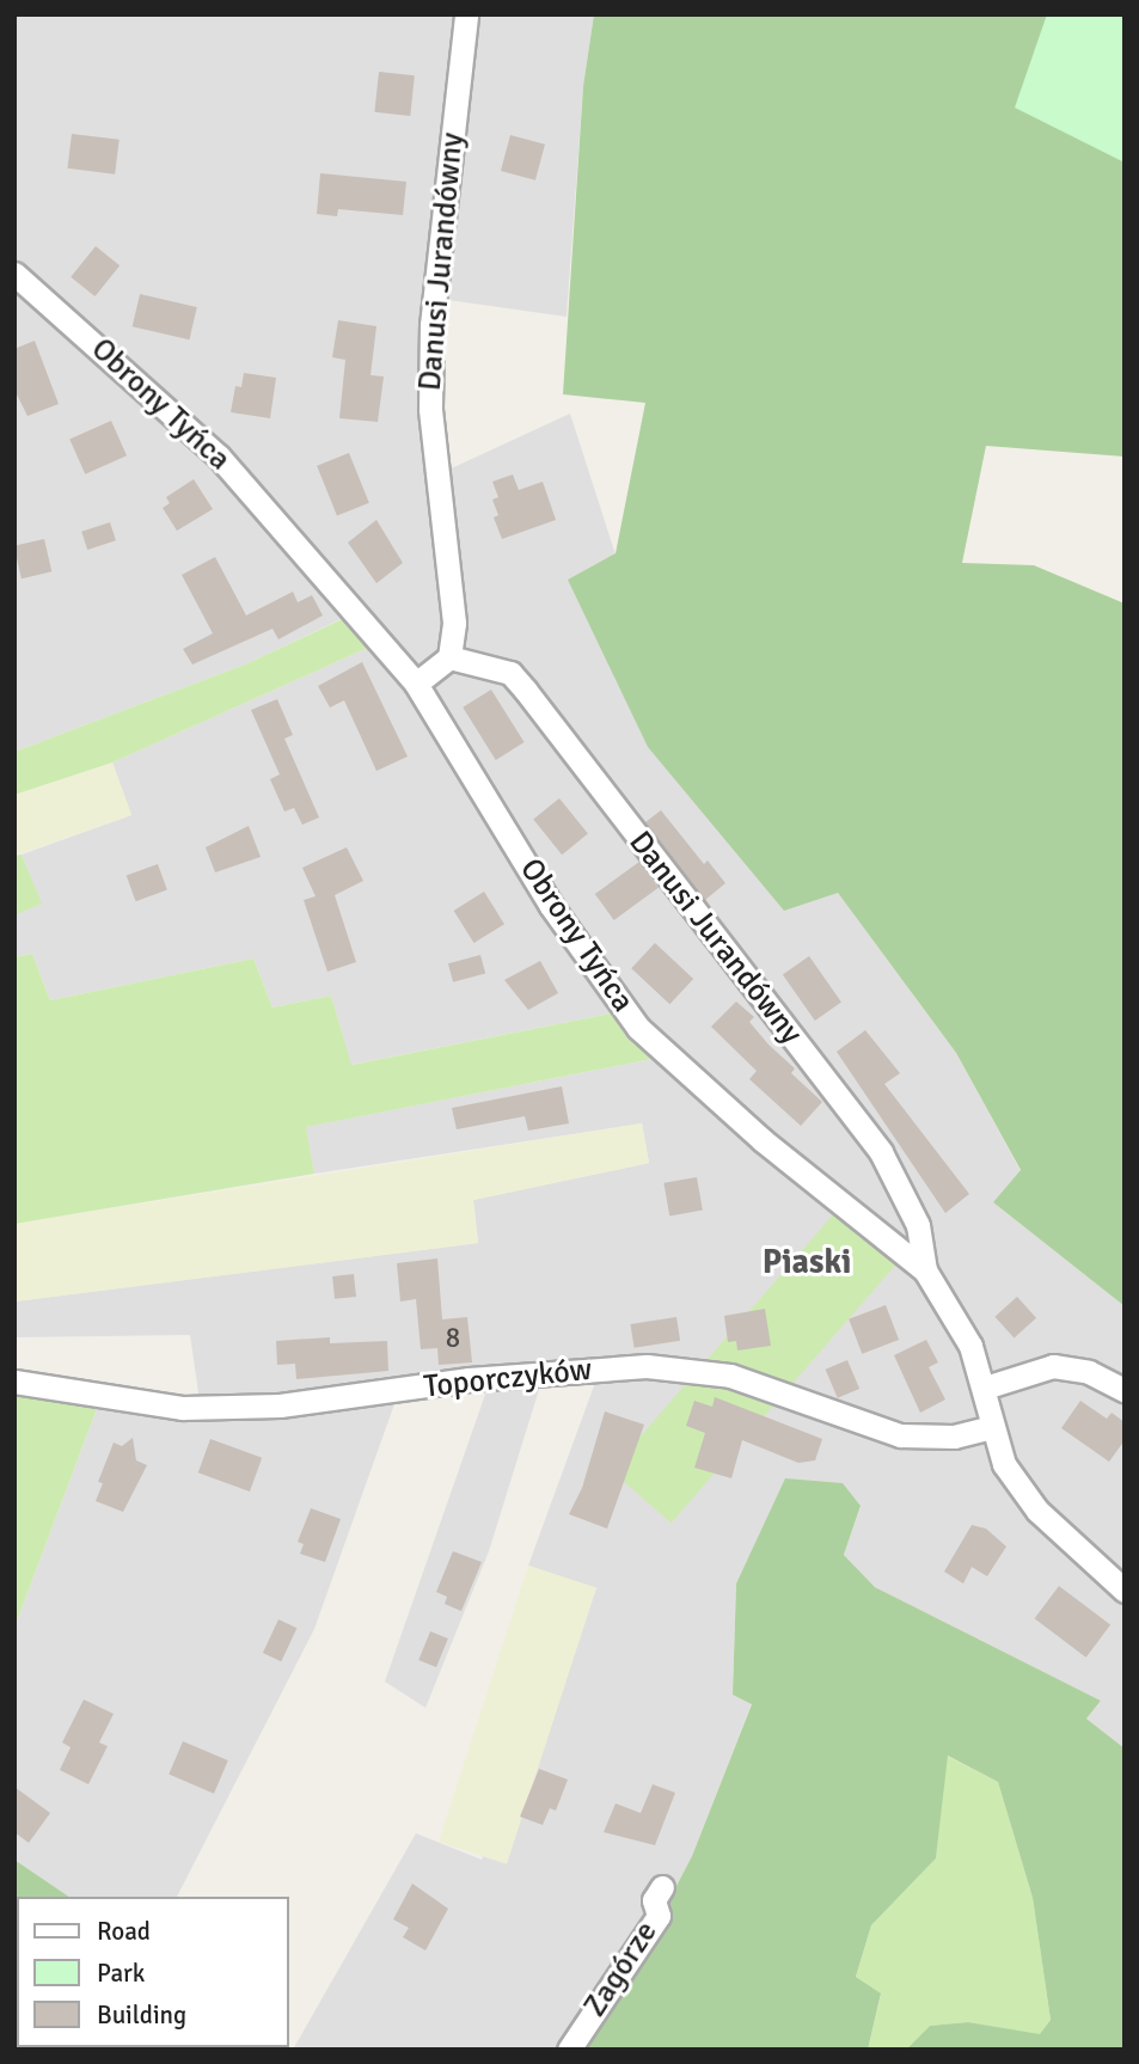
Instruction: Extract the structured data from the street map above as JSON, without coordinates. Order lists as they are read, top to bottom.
{
  "streets": {
    "street": [
      "Danusi Jurandówny",
      "Obrony Tyńca",
      "Toporczyków",
      "Zagórze"
    ]
  },
  "crossings": [
    ["Danusi Jurandówny", "Obrony Tyńca"],
    ["Obrony Tyńca", "Toporczyków"]
  ],
  "districts": ["Piaski"],
  "house_numbers": ["8"],
  "legend": ["Road", "Park", "Building"]
}
